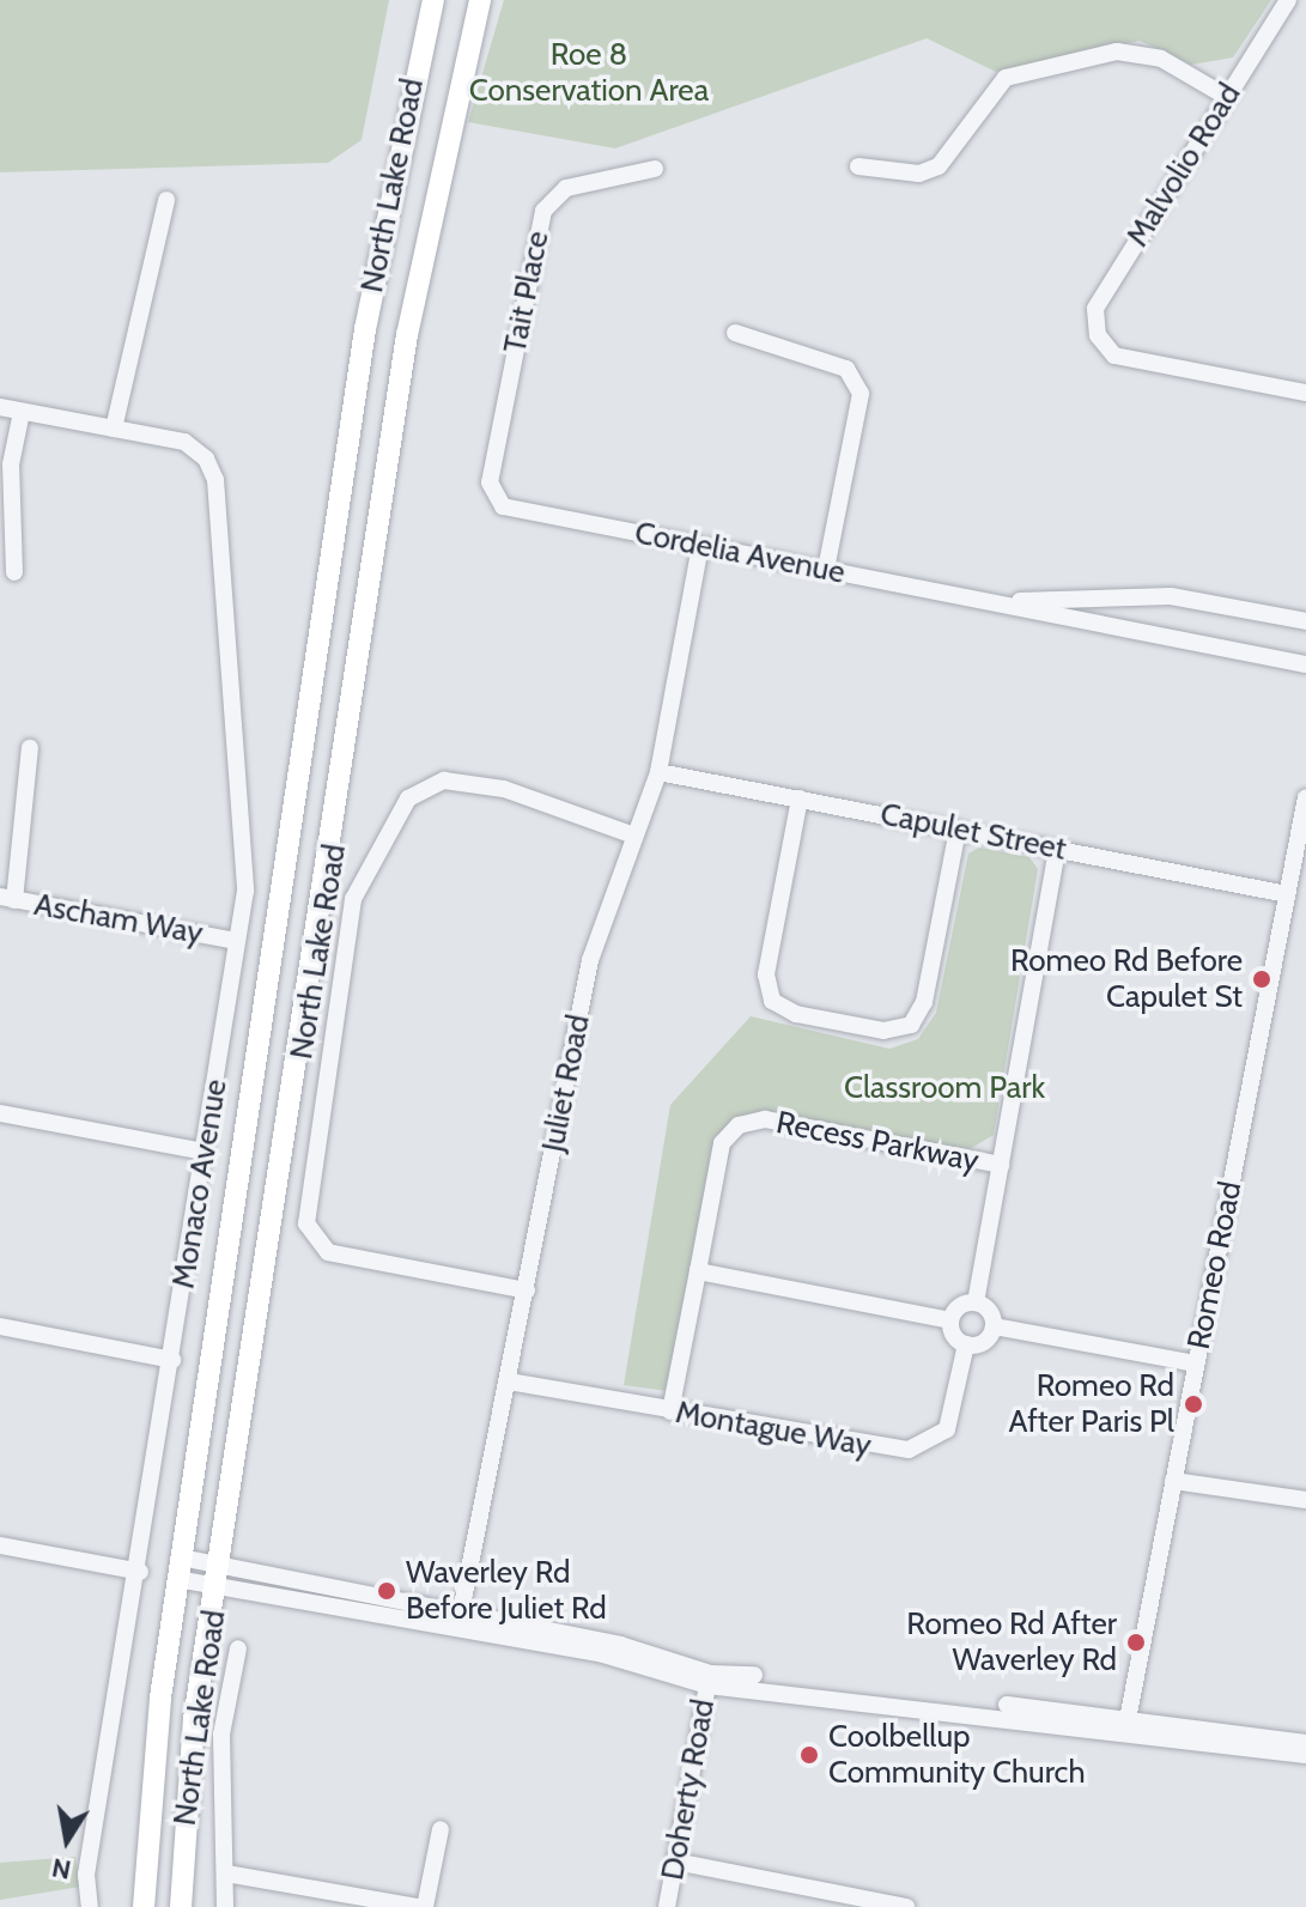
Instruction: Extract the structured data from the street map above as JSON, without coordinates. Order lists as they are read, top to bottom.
{
  "streets": {
    "main road": ["North Lake Road"],
    "street": [
      "Malvolio Road",
      "Tait Place",
      "Cordelia Avenue",
      "Capulet Street",
      "Ascham Way",
      "Juliet Road",
      "Recess Parkway",
      "Monaco Avenue",
      "Romeo Road",
      "Montague Way",
      "Doherty Road"
    ]
  },
  "crossings": [
    ["Tait Place", "Cordelia Avenue"],
    ["Cordelia Avenue", "Juliet Road"],
    ["Capulet Street", "Juliet Road"],
    ["Capulet Street", "Romeo Road"],
    ["Ascham Way", "Monaco Avenue"],
    ["Juliet Road", "Montague Way"],
    ["Recess Parkway", "Montague Way"]
  ],
  "parks": ["Roe 8 Conservation Area", "Classroom Park"],
  "places": [
    "Romeo Rd Before Capulet St",
    "Romeo Rd After Paris Pl",
    "Waverley Rd Before Juliet Rd",
    "Romeo Rd After Waverley Rd",
    "Coolbellup Community Church"
  ],
  "north": "bottom"
}
